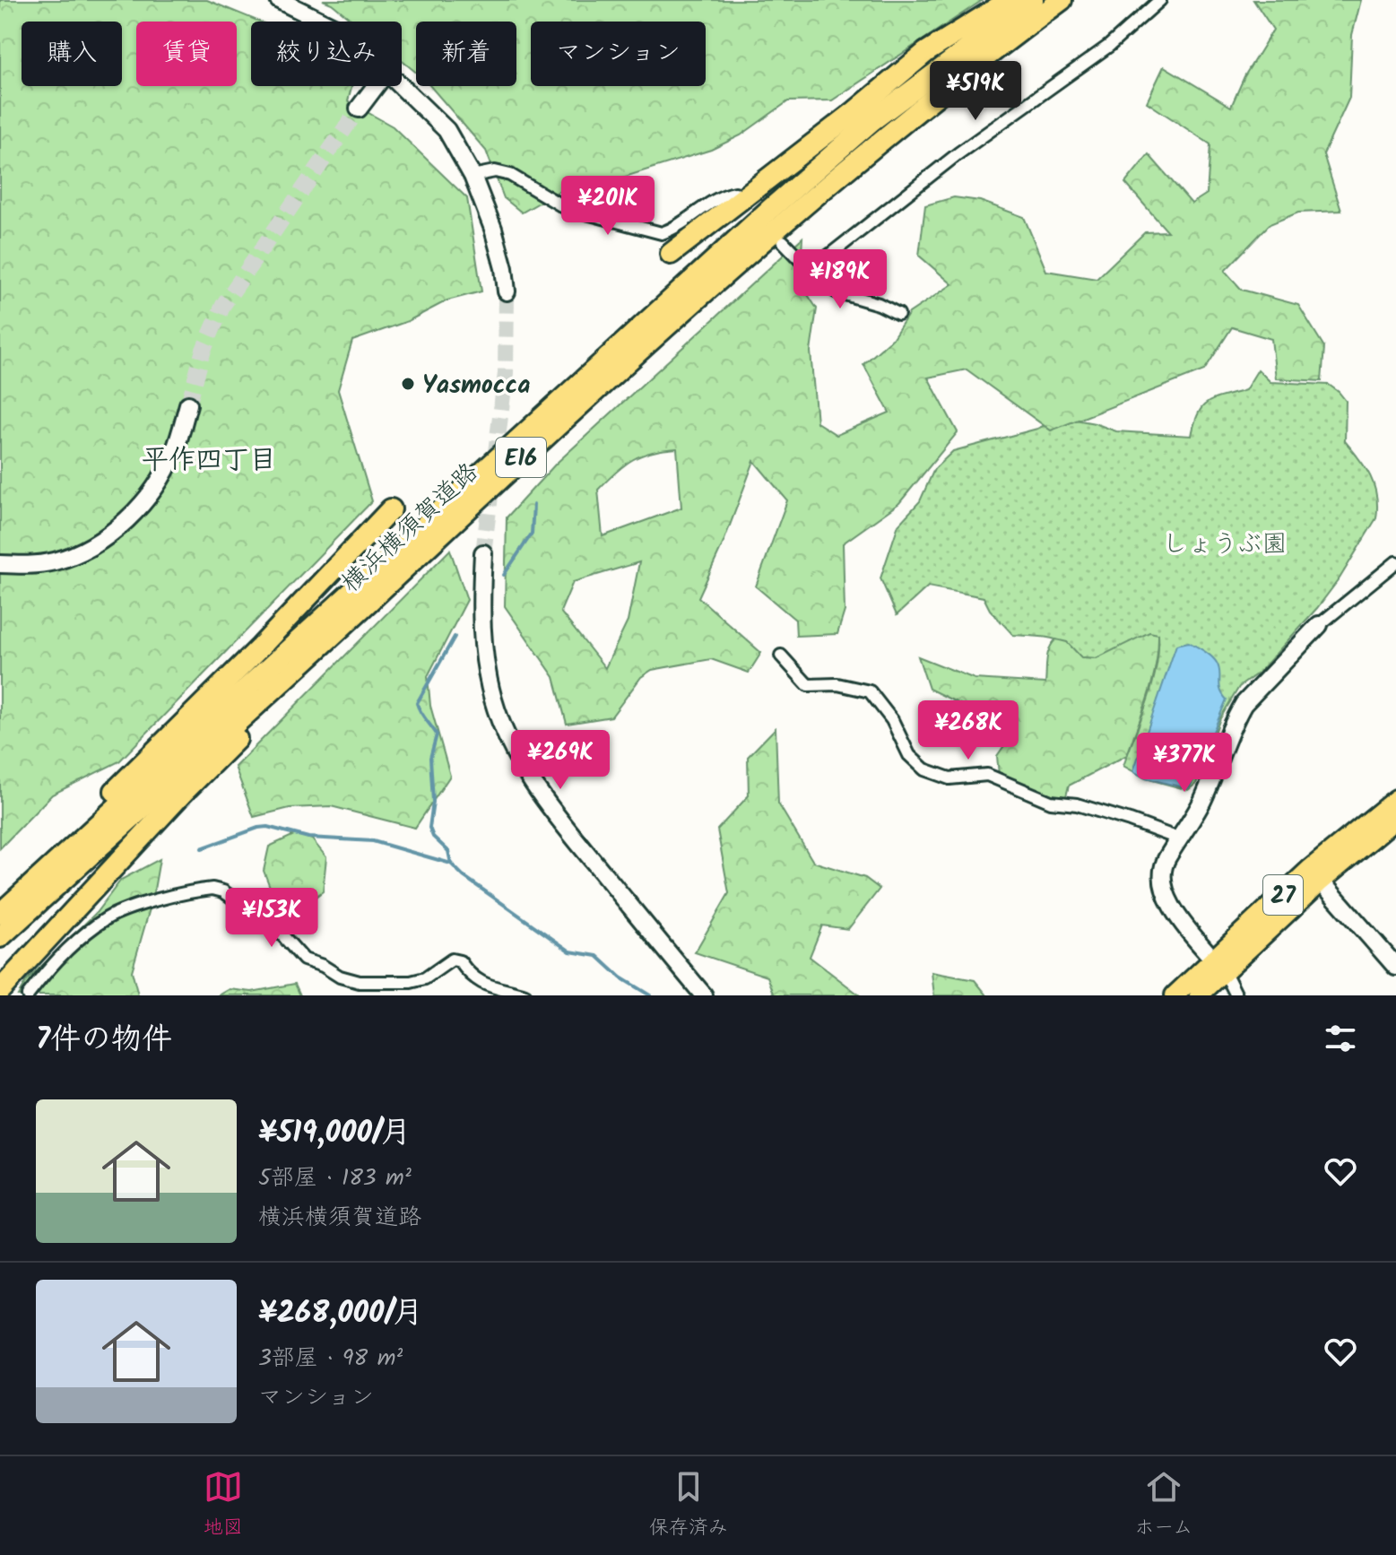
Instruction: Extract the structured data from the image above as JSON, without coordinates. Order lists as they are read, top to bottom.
{
  "streets": {
    "highway": ["E16", "横浜横須賀道路"],
    "main road": ["27"]
  },
  "districts": ["平作四丁目"],
  "parks": ["しょうぶ園"],
  "places": ["Yasmocca"],
  "page": {
    "chip": [
      "購入",
      "賃貸",
      "絞り込み",
      "新着",
      "マンション"
    ],
    "price": [
      "¥519K",
      "¥201K",
      "¥189K",
      "¥268K",
      "¥269K",
      "¥377K",
      "¥153K"
    ],
    "heading": "7件の物件",
    "list": [
      {
        "name": "¥519,000/月",
        "note": "5部屋 · 183 m² · 横浜横須賀道路"
      },
      {
        "name": "¥268,000/月",
        "note": "3部屋 · 98 m² · マンション"
      }
    ],
    "tabs": ["地図", "保存済み", "ホーム"]
  }
}
